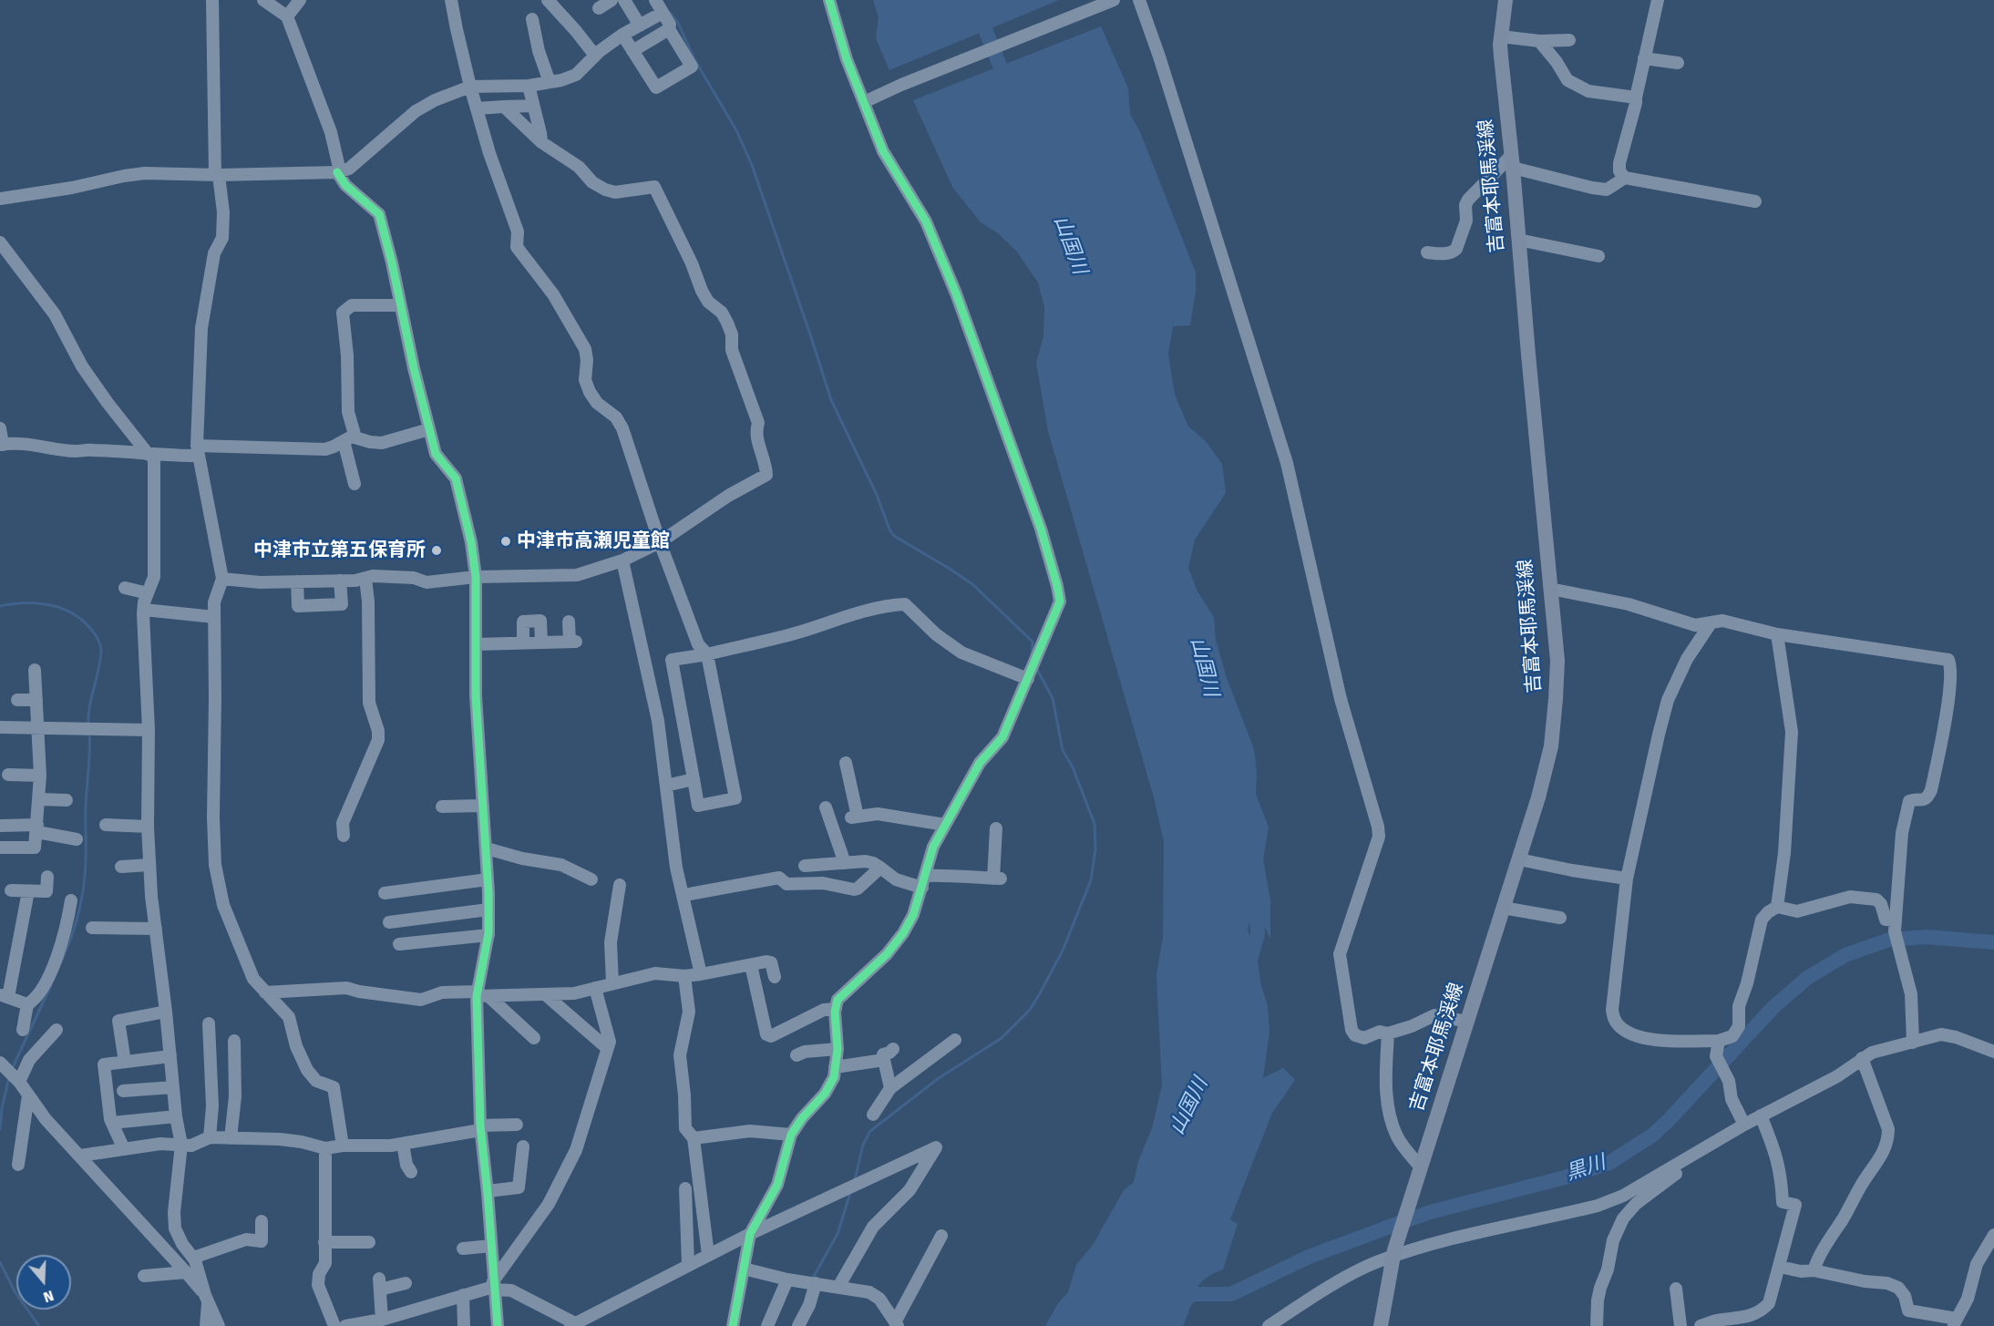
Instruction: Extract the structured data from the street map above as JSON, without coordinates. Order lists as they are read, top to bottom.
{
  "streets": {
    "main road": ["吉富本耶馬渓線"]
  },
  "water": ["山国川", "黒川"],
  "places": ["中津市高瀬児童館", "中津市立第五保育所"],
  "north": "bottom"
}
